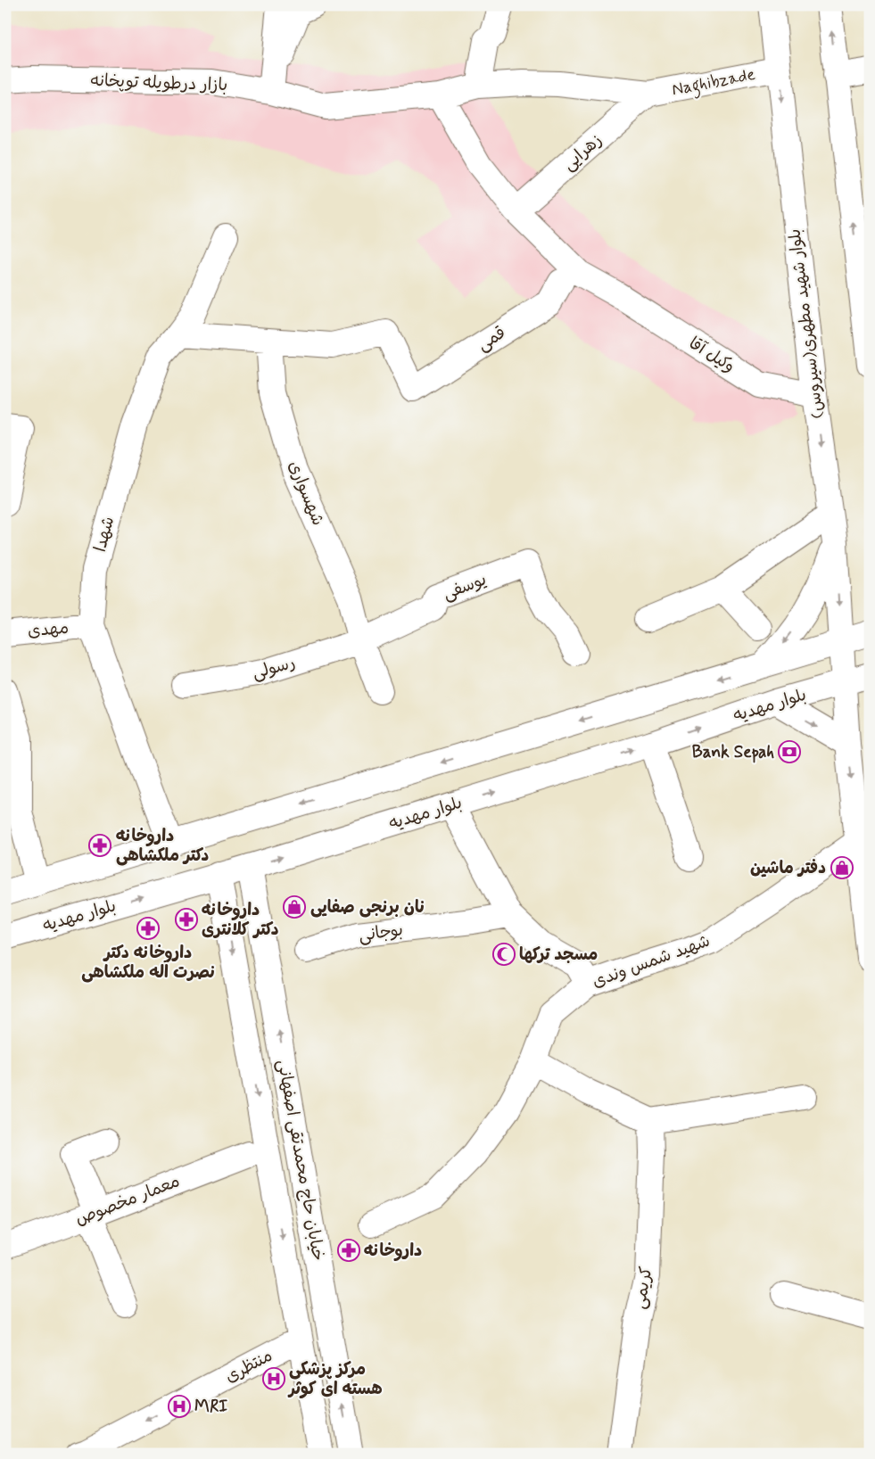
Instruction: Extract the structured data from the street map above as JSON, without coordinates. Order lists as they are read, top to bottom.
{
  "streets": {
    "main road": [
      "Naghibzade",
      "بازار درطویله توپخانه",
      "زهرایی",
      "بلوار شهید مطهری(سیروس)",
      "قمی",
      "وکیل آقا",
      "شهسواری",
      "شهدا",
      "یوسفی",
      "مهدی",
      "رسولی",
      "بلوار مهدیه",
      "بوجانی",
      "شهید شمس وندی",
      "خیابان حاج محمدتقی اصفهانی",
      "معمار مخصوص",
      "کریمی",
      "منتظری"
    ]
  },
  "crossings": [
    ["Naghibzade", "بازار درطویله توپخانه"],
    ["Naghibzade", "زهرایی"],
    ["Naghibzade", "بلوار شهید مطهری(سیروس)"],
    ["بازار درطویله توپخانه", "زهرایی"],
    ["زهرایی", "وکیل آقا"],
    ["بلوار شهید مطهری(سیروس)", "وکیل آقا"],
    ["بلوار شهید مطهری(سیروس)", "بلوار مهدیه"],
    ["بلوار شهید مطهری(سیروس)", "شهید شمس وندی"],
    ["قمی", "شهسواری"],
    ["شهسواری", "یوسفی"],
    ["شهسواری", "رسولی"],
    ["شهدا", "مهدی"],
    ["یوسفی", "رسولی"],
    ["بلوار مهدیه", "خیابان حاج محمدتقی اصفهانی"],
    ["خیابان حاج محمدتقی اصفهانی", "منتظری"]
  ],
  "one_way": ["منتظری"],
  "places": {
    "bank": ["Bank Sepah"],
    "pharmacy": [
      "داروخانه دکتر ملکشاهی",
      "داروخانه دکتر کلانتری",
      "داروخانه دکتر نصرت اله ملکشاهی",
      "داروخانه"
    ],
    "shop": ["دفتر ماشین", "نان برنجی صفایی"],
    "mosque": ["مسجد ترکها"],
    "hospital": ["مرکز پزشکی هسته ای کوثر", "MRI"]
  }
}
